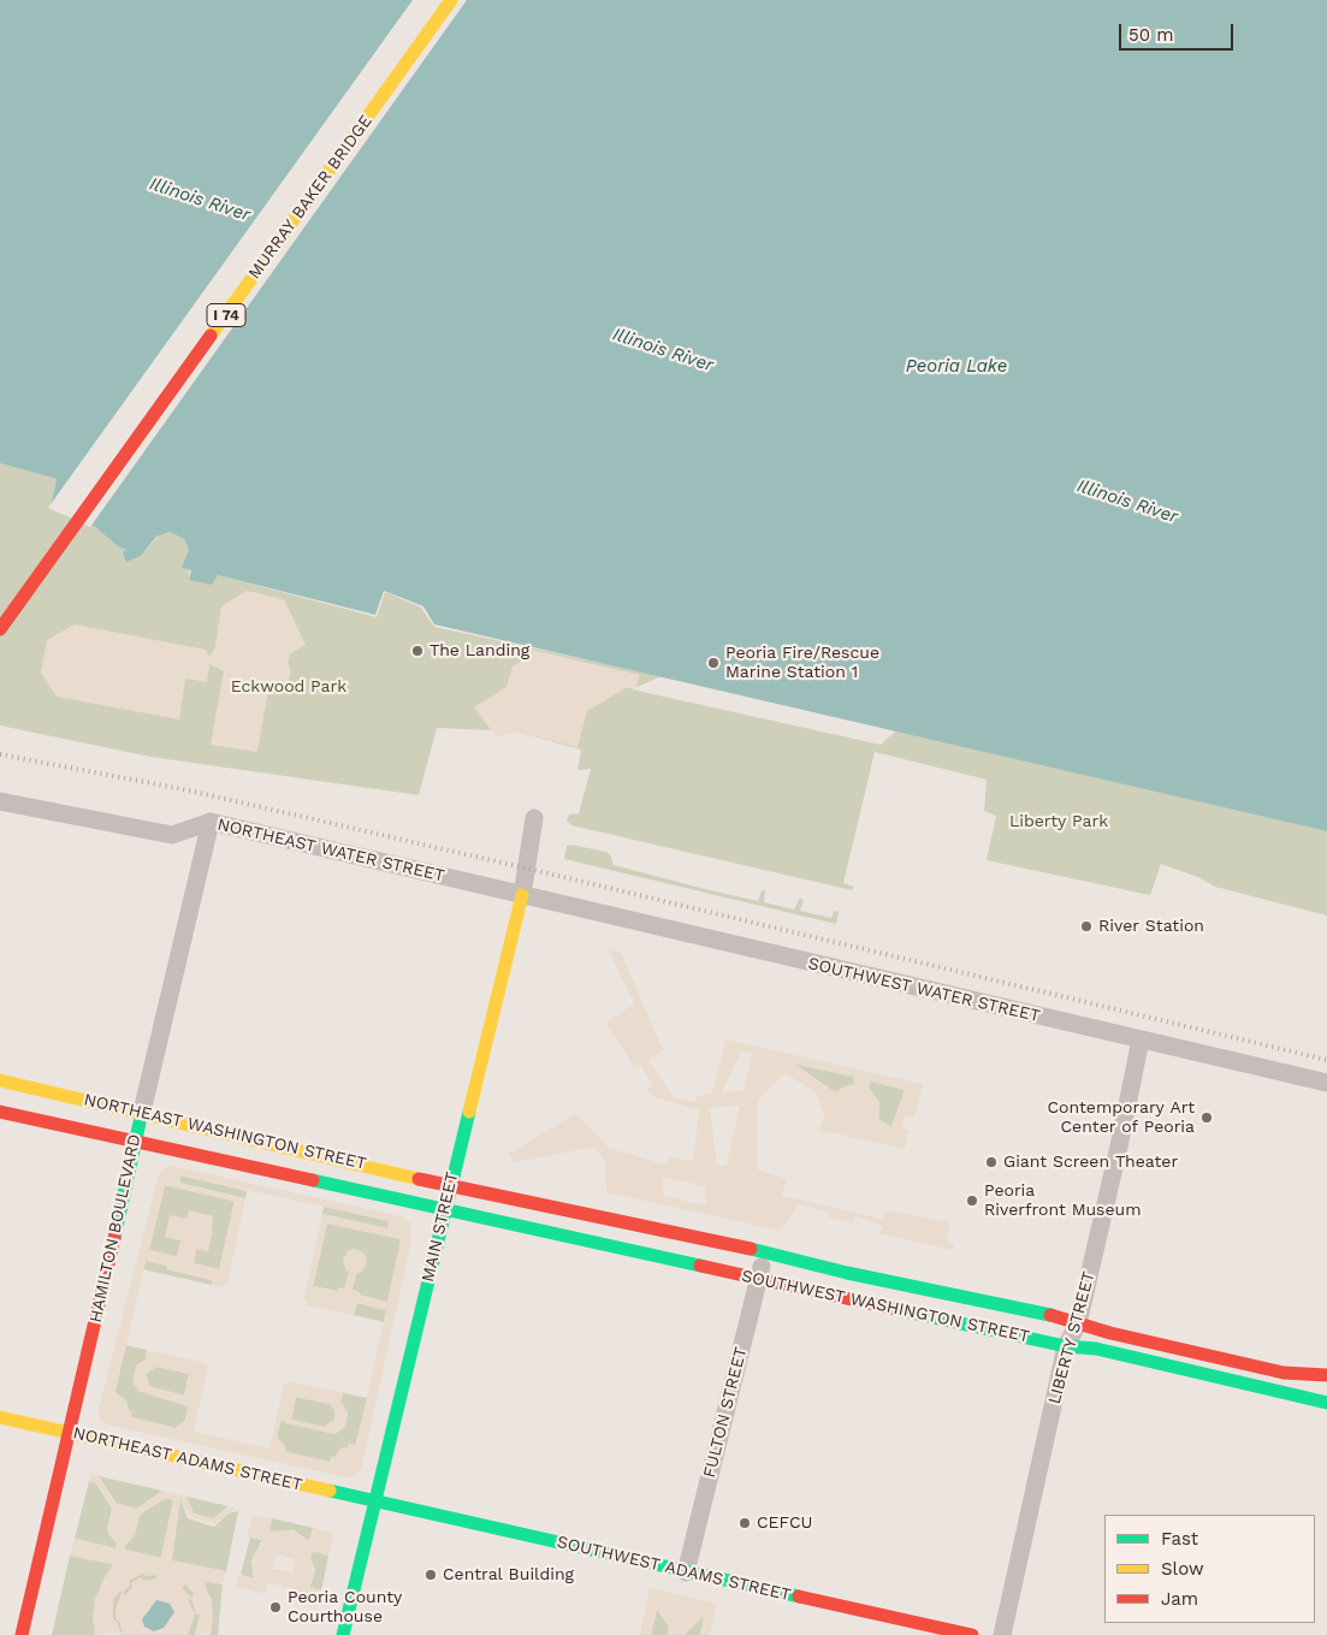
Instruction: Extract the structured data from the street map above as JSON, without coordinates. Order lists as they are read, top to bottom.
{
  "streets": {
    "main road": [
      "MURRAY BAKER BRIDGE",
      "I 74",
      "NORTHEAST WASHINGTON STREET",
      "MAIN STREET",
      "HAMILTON BOULEVARD",
      "SOUTHWEST WASHINGTON STREET",
      "NORTHEAST ADAMS STREET",
      "SOUTHWEST ADAMS STREET"
    ],
    "street": [
      "NORTHEAST WATER STREET",
      "SOUTHWEST WATER STREET",
      "LIBERTY STREET",
      "FULTON STREET"
    ]
  },
  "crossings": [
    ["NORTHEAST WATER STREET", "SOUTHWEST WATER STREET"],
    ["NORTHEAST WATER STREET", "MAIN STREET"],
    ["NORTHEAST WATER STREET", "HAMILTON BOULEVARD"],
    ["SOUTHWEST WATER STREET", "MAIN STREET"],
    ["SOUTHWEST WATER STREET", "LIBERTY STREET"],
    ["NORTHEAST WASHINGTON STREET", "MAIN STREET"],
    ["NORTHEAST WASHINGTON STREET", "HAMILTON BOULEVARD"],
    ["NORTHEAST WASHINGTON STREET", "SOUTHWEST WASHINGTON STREET"],
    ["MAIN STREET", "SOUTHWEST WASHINGTON STREET"],
    ["MAIN STREET", "NORTHEAST ADAMS STREET"],
    ["MAIN STREET", "SOUTHWEST ADAMS STREET"],
    ["HAMILTON BOULEVARD", "NORTHEAST ADAMS STREET"],
    ["SOUTHWEST WASHINGTON STREET", "LIBERTY STREET"],
    ["SOUTHWEST WASHINGTON STREET", "FULTON STREET"],
    ["FULTON STREET", "SOUTHWEST ADAMS STREET"],
    ["NORTHEAST ADAMS STREET", "SOUTHWEST ADAMS STREET"]
  ],
  "water": ["Illinois River", "Peoria Lake"],
  "parks": ["Eckwood Park", "Liberty Park"],
  "places": [
    "The Landing",
    "Peoria Fire/Rescue Marine Station 1",
    "River Station",
    "Contemporary Art Center of Peoria",
    "Giant Screen Theater",
    "Peoria Riverfront Museum",
    "CEFCU",
    "Central Building",
    "Peoria County Courthouse"
  ],
  "legend": ["Fast", "Slow", "Jam"],
  "scale_bar": "50 m"
}
